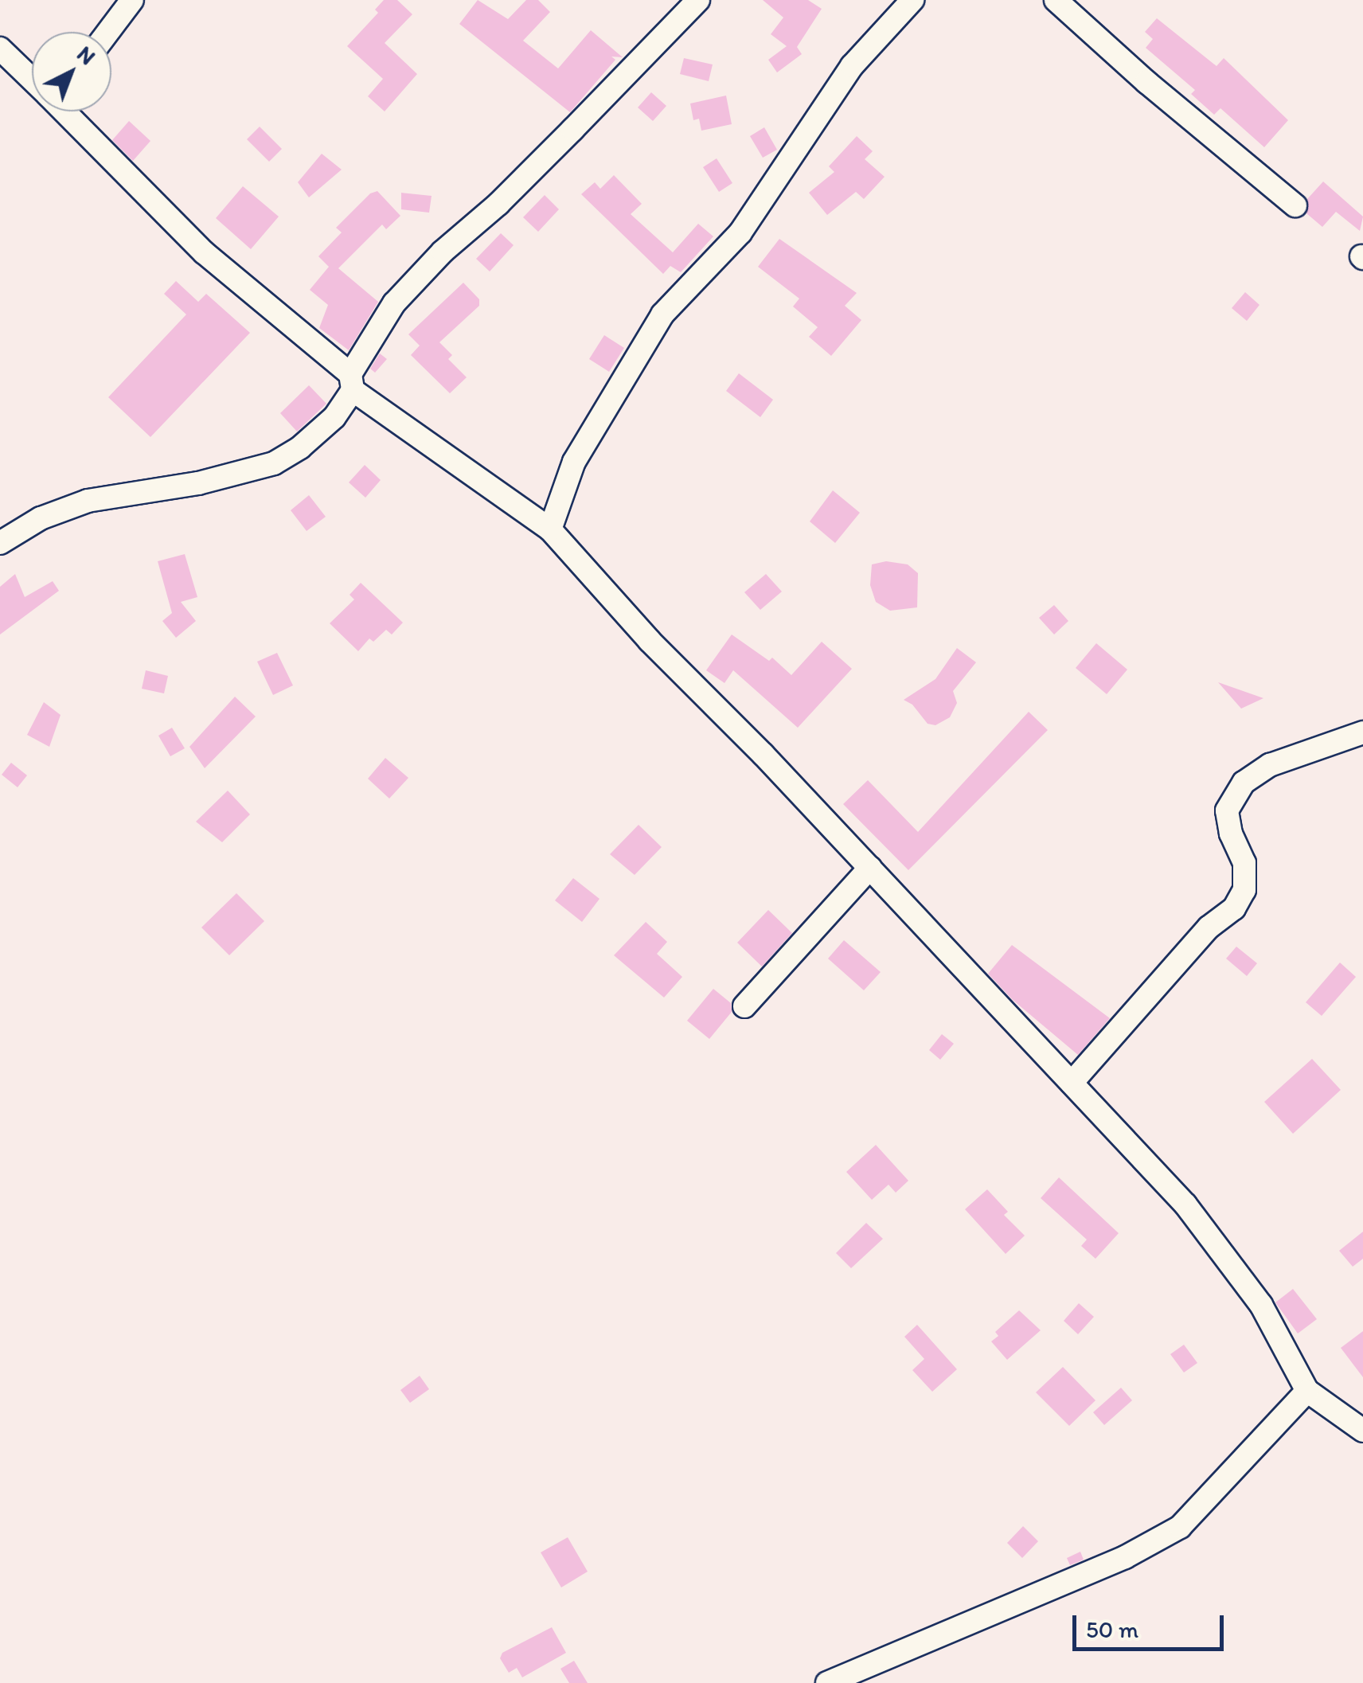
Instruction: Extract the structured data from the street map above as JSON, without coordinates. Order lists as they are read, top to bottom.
{
  "scale_bar": "50 m",
  "north": "top right"
}
